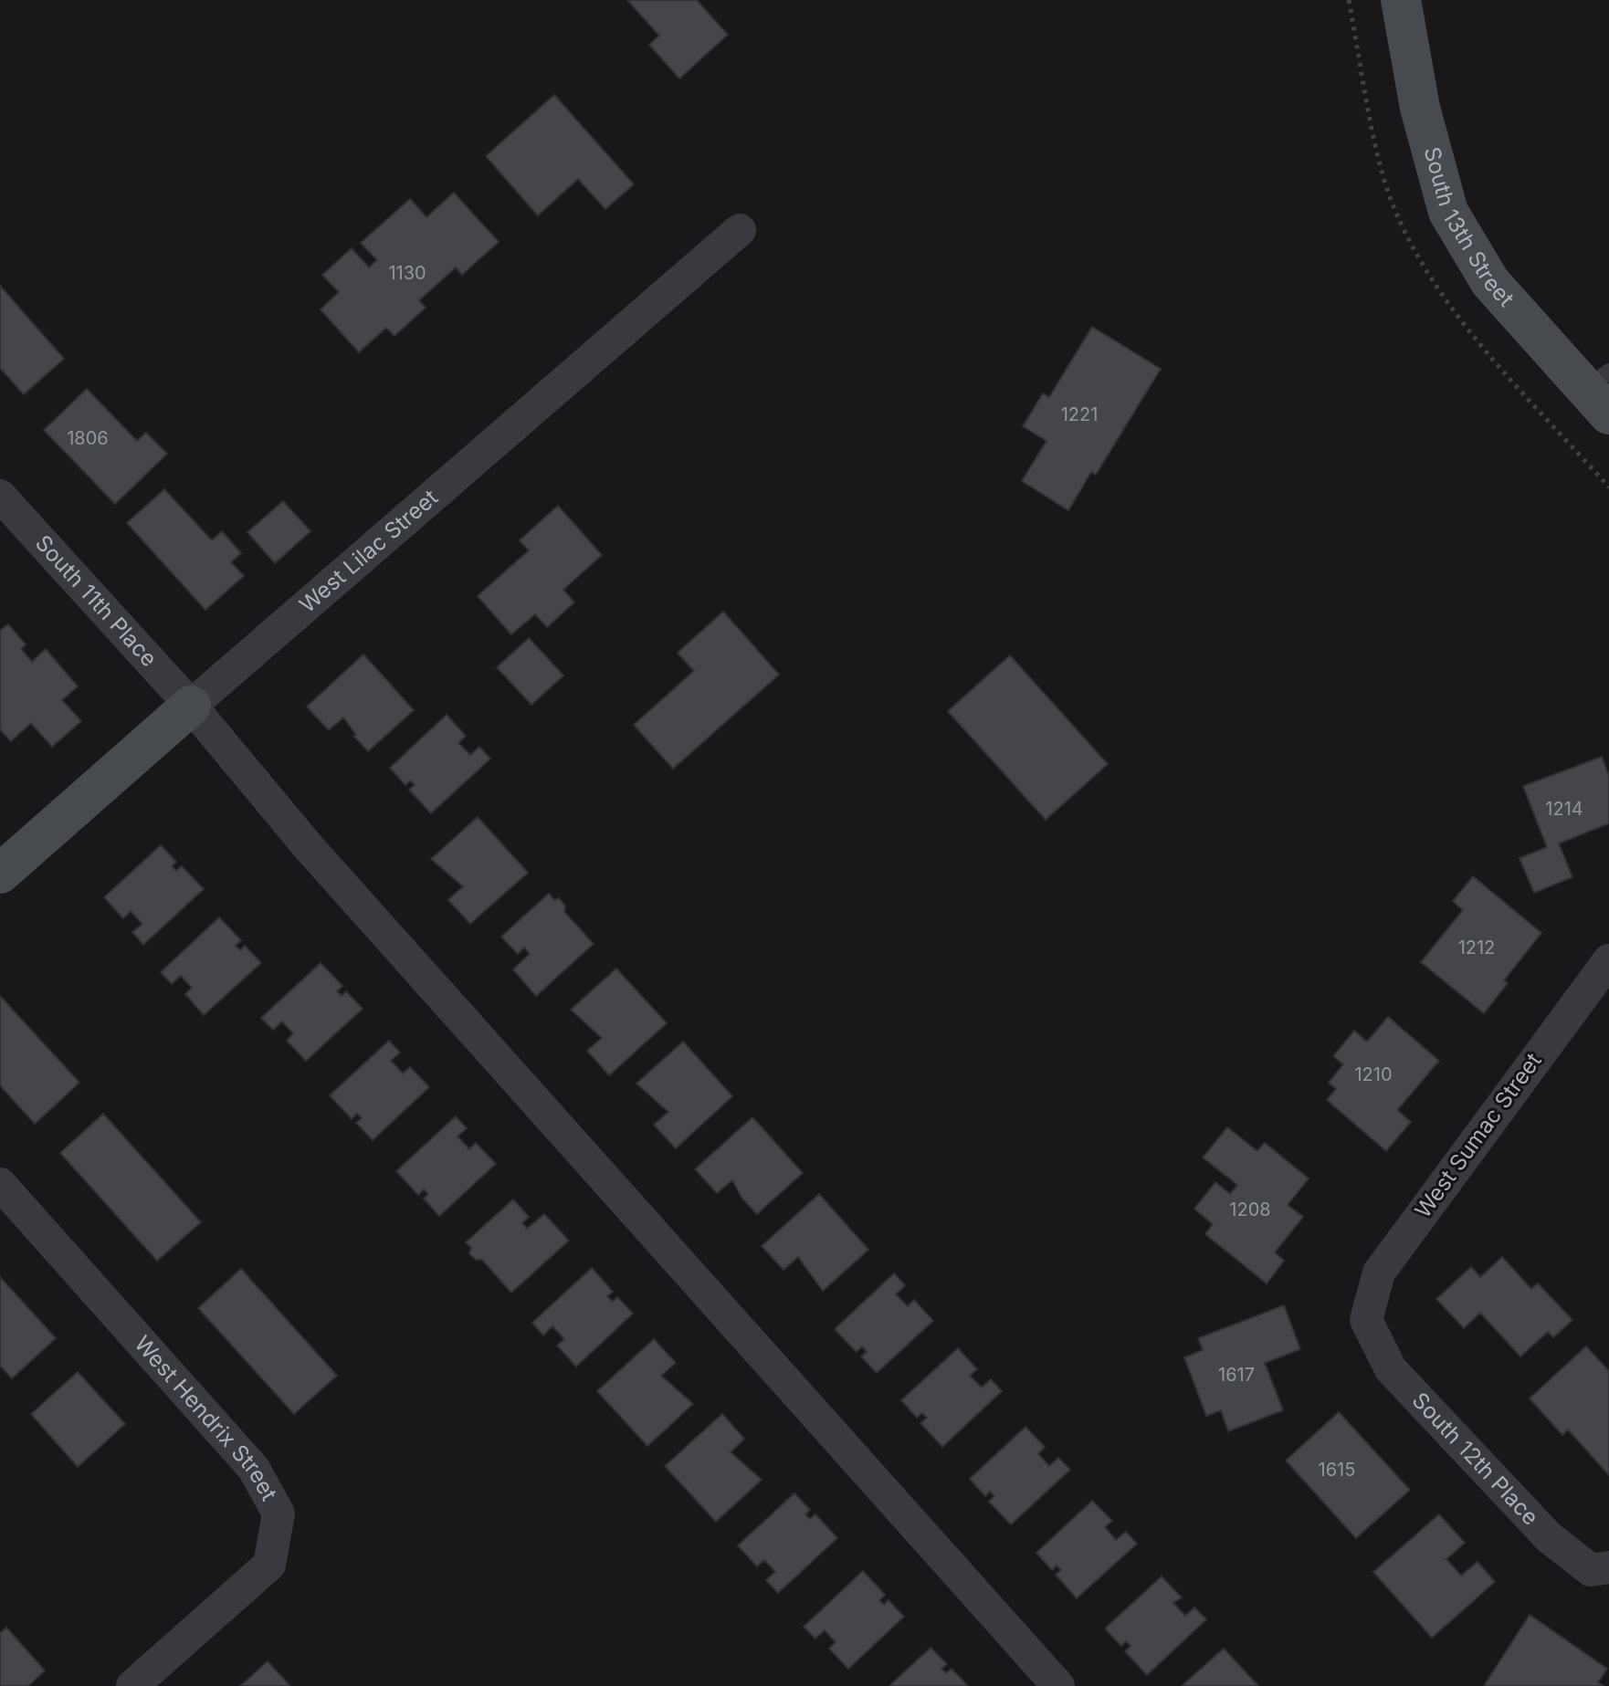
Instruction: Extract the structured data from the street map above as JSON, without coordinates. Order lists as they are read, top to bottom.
{
  "streets": {
    "street": [
      "South 13th Street",
      "West Lilac Street",
      "South 11th Place",
      "West Sumac Street",
      "West Hendrix Street",
      "South 12th Place"
    ]
  },
  "crossings": [
    ["West Lilac Street", "South 11th Place"],
    ["West Sumac Street", "South 12th Place"]
  ],
  "house_numbers": [
    "1130",
    "1221",
    "1806",
    "1214",
    "1212",
    "1210",
    "1208",
    "1617",
    "1615"
  ]
}
